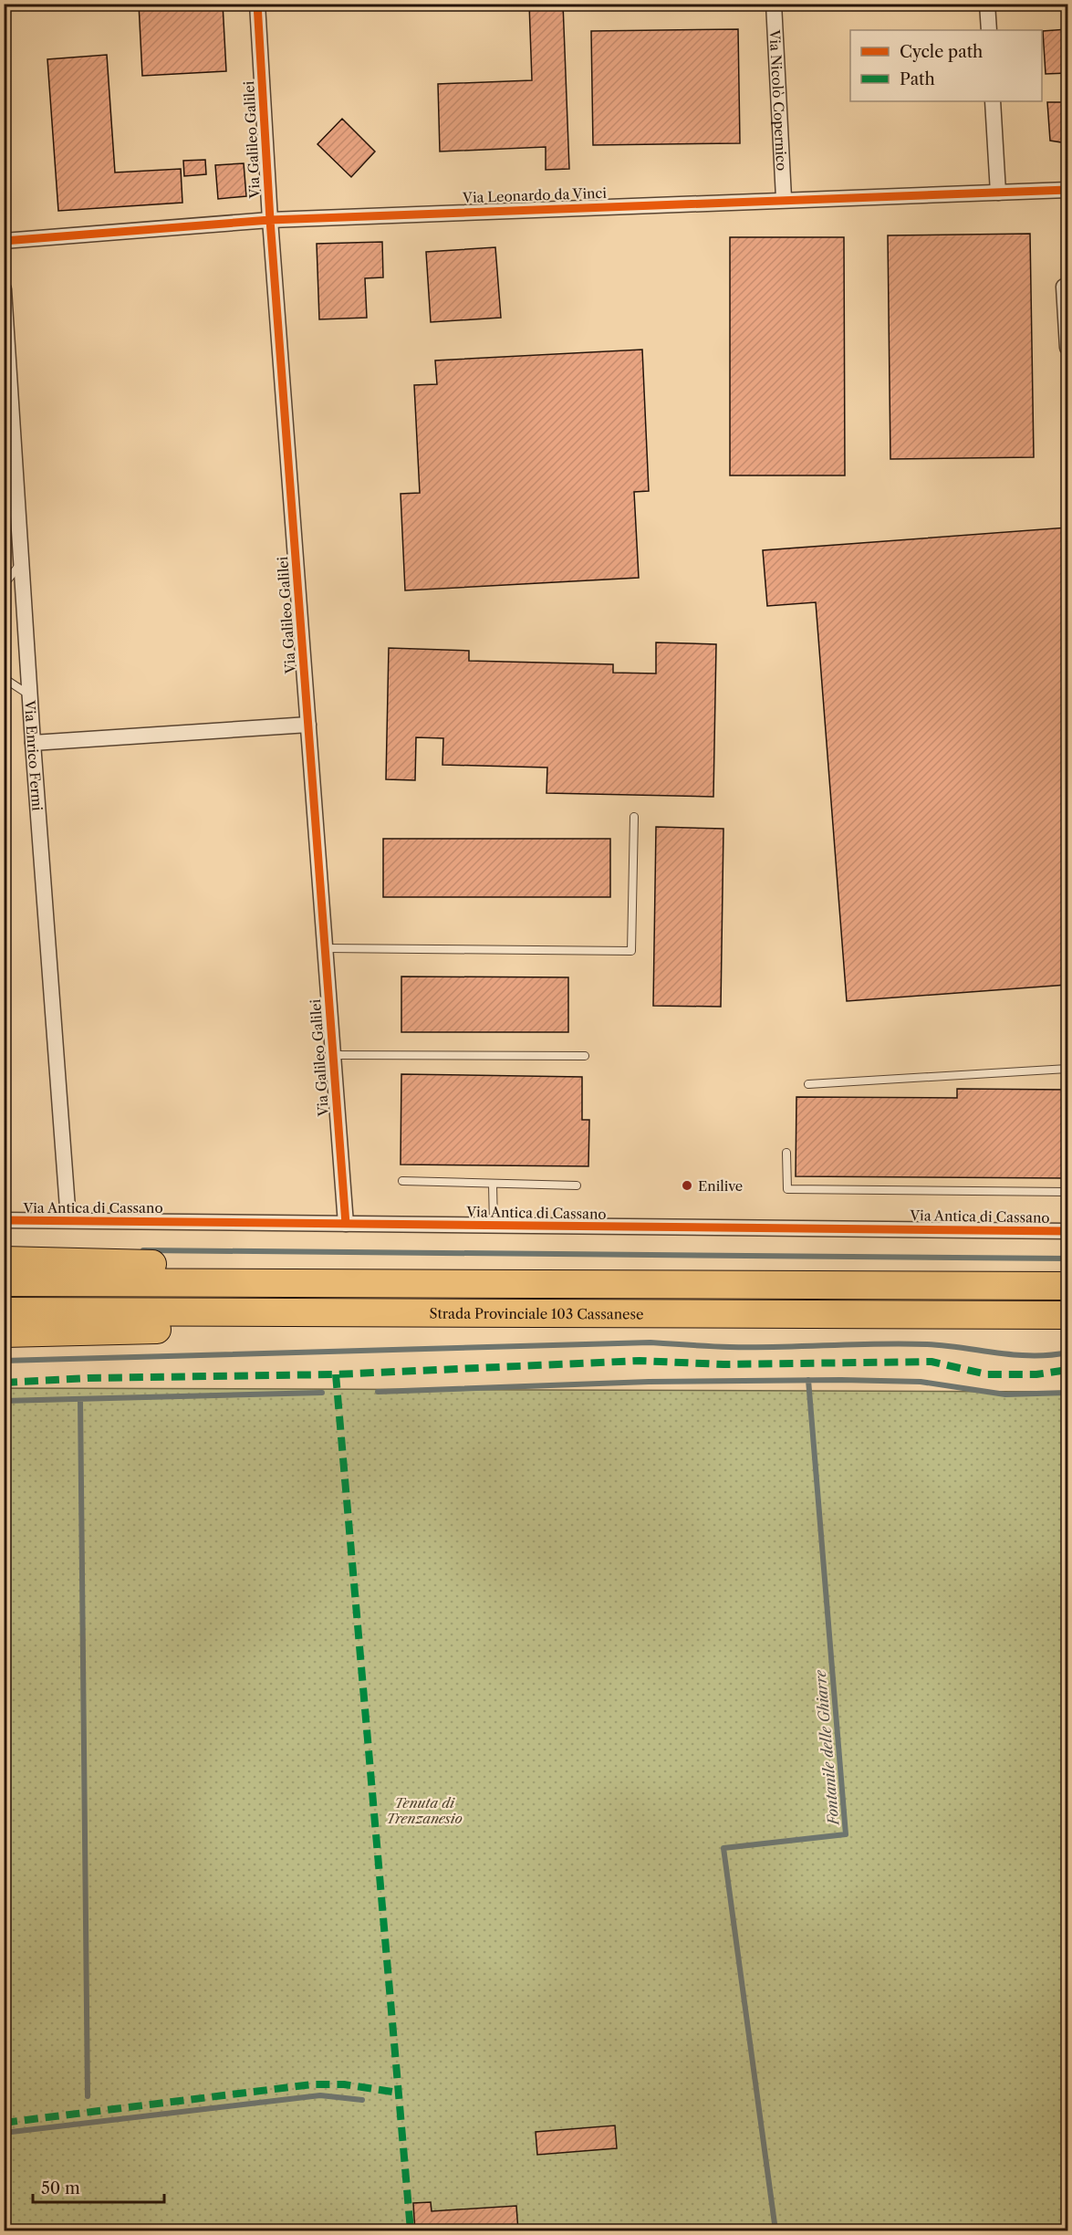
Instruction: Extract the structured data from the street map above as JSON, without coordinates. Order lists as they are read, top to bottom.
{
  "streets": {
    "highway": ["Strada Provinciale 103 Cassanese"],
    "street": [
      "Via Nicolò Copernico",
      "Via Galileo Galilei",
      "Via Leonardo da Vinci",
      "Via Enrico Fermi",
      "Via Antica di Cassano"
    ]
  },
  "crossings": [
    ["Via Nicolò Copernico", "Via Leonardo da Vinci"],
    ["Via Galileo Galilei", "Via Leonardo da Vinci"],
    ["Via Galileo Galilei", "Via Antica di Cassano"],
    ["Via Enrico Fermi", "Via Antica di Cassano"]
  ],
  "water": ["Fontanile delle Ghiarre"],
  "parks": ["Tenuta di Trenzanesio"],
  "places": ["Enilive"],
  "legend": ["Cycle path", "Path"],
  "scale_bar": "50 m"
}
